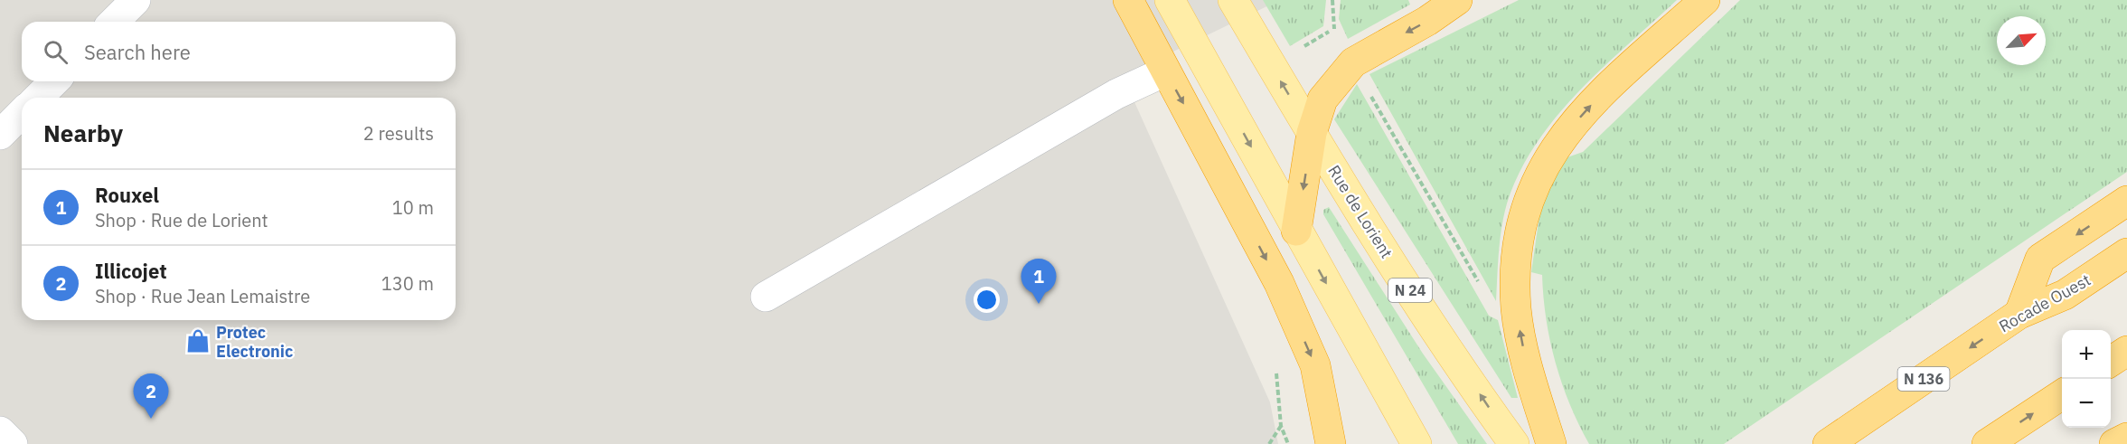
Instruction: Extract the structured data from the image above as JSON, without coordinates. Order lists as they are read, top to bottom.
{
  "streets": {
    "highway": ["Rocade Ouest", "N 136"],
    "main road": ["Rue de Lorient", "N 24"]
  },
  "places": {
    "shop": ["Protec Electronic"]
  },
  "north": "top right",
  "page": {
    "search": "Search here",
    "heading": ["Nearby", "2 results"],
    "list": [
      {
        "mark": "1",
        "name": "Rouxel",
        "note": "Shop · Rue de Lorient",
        "value": "10 m"
      },
      {
        "mark": "2",
        "name": "Illicojet",
        "note": "Shop · Rue Jean Lemaistre",
        "value": "130 m"
      }
    ],
    "pins": ["1", "2"],
    "map_buttons": ["+", "−"]
  }
}
